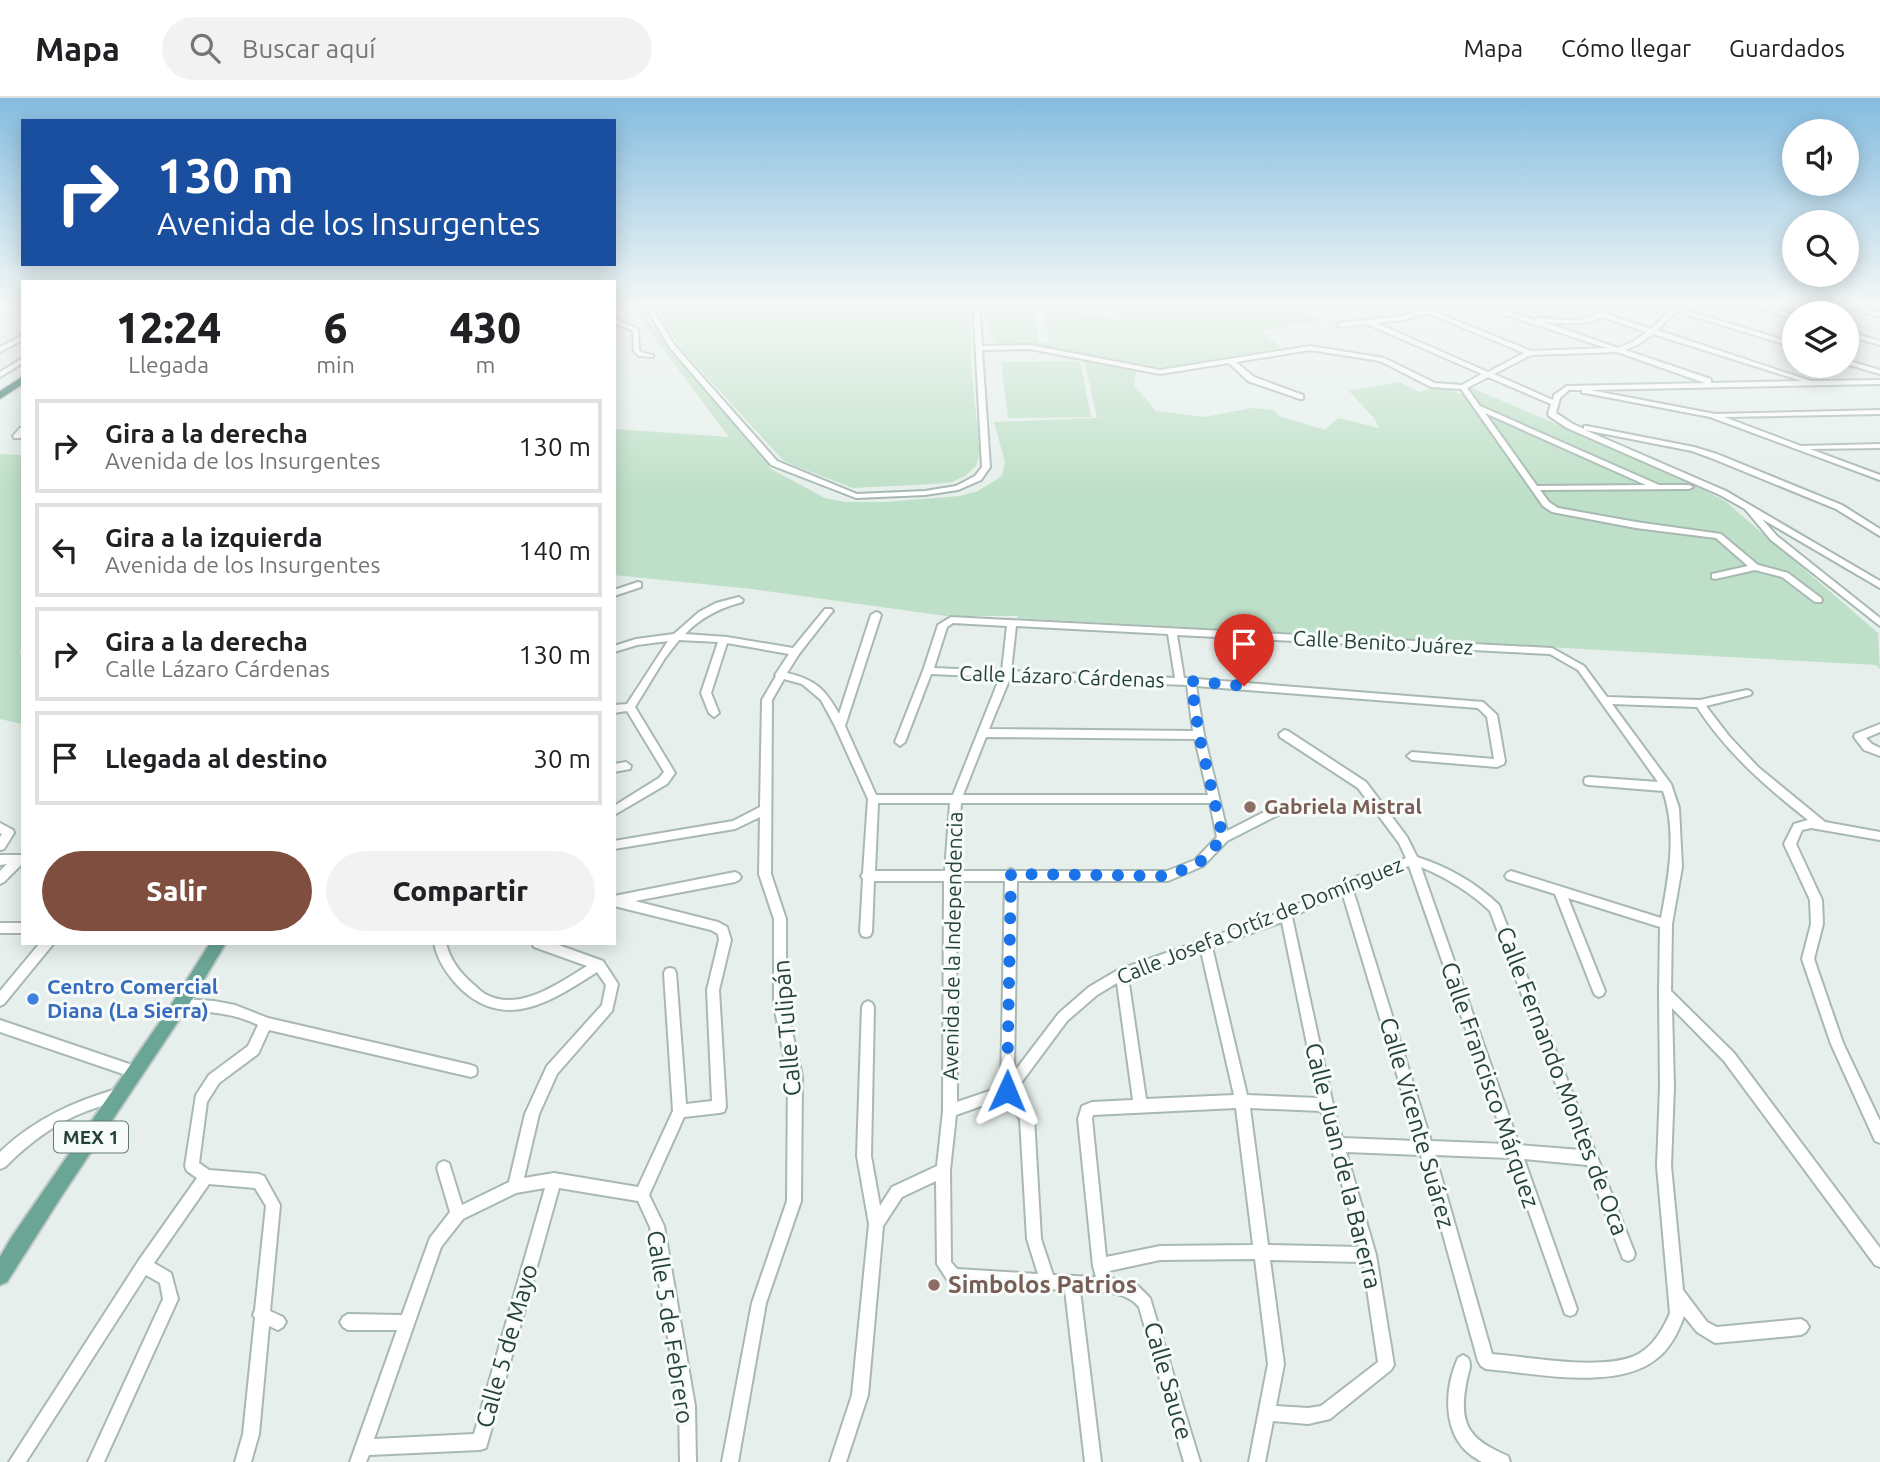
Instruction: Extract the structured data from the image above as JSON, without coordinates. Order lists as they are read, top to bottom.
{
  "streets": {
    "main road": ["MEX 1"],
    "street": [
      "Calle Benito Juárez",
      "Calle Lázaro Cárdenas",
      "Calle Josefa Ortíz de Domínguez",
      "Avenida de la Independencia",
      "Calle Tulipán",
      "Calle Fernando Montes de Oca",
      "Calle Francisco Márquez",
      "Calle Vicente Suárez",
      "Calle Juan de la Barerra",
      "Calle 5 de Febrero",
      "Calle 5 de Mayo",
      "Calle Sauce"
    ]
  },
  "crossings": [
    ["Calle Benito Juárez", "Calle Lázaro Cárdenas"],
    ["Calle Benito Juárez", "Avenida de la Independencia"],
    ["Calle Lázaro Cárdenas", "Avenida de la Independencia"],
    ["Calle Josefa Ortíz de Domínguez", "Calle Fernando Montes de Oca"],
    ["Calle Josefa Ortíz de Domínguez", "Calle Francisco Márquez"],
    ["Calle Josefa Ortíz de Domínguez", "Calle Vicente Suárez"],
    ["Calle Josefa Ortíz de Domínguez", "Calle Juan de la Barerra"],
    ["Avenida de la Independencia", "Calle Sauce"],
    ["Calle Fernando Montes de Oca", "Calle Francisco Márquez"]
  ],
  "places": ["Gabriela Mistral", "Centro Comercial Diana (La Sierra)", "Simbolos Patrios"],
  "page": {
    "header": "Mapa",
    "search": "Buscar aquí",
    "nav": ["Mapa", "Cómo llegar", "Guardados"],
    "turn": ["130 m", "Avenida de los Insurgentes"],
    "eta": [
      "12:24",
      "Llegada",
      "6",
      "min",
      "430",
      "m"
    ],
    "list": [
      {
        "name": "Gira a la derecha",
        "note": "Avenida de los Insurgentes",
        "value": "130 m"
      },
      {
        "name": "Gira a la izquierda",
        "note": "Avenida de los Insurgentes",
        "value": "140 m"
      },
      {
        "name": "Gira a la derecha",
        "note": "Calle Lázaro Cárdenas",
        "value": "130 m"
      },
      {
        "name": "Llegada al destino",
        "value": "30 m"
      }
    ],
    "buttons": ["Salir", "Compartir"]
  }
}
